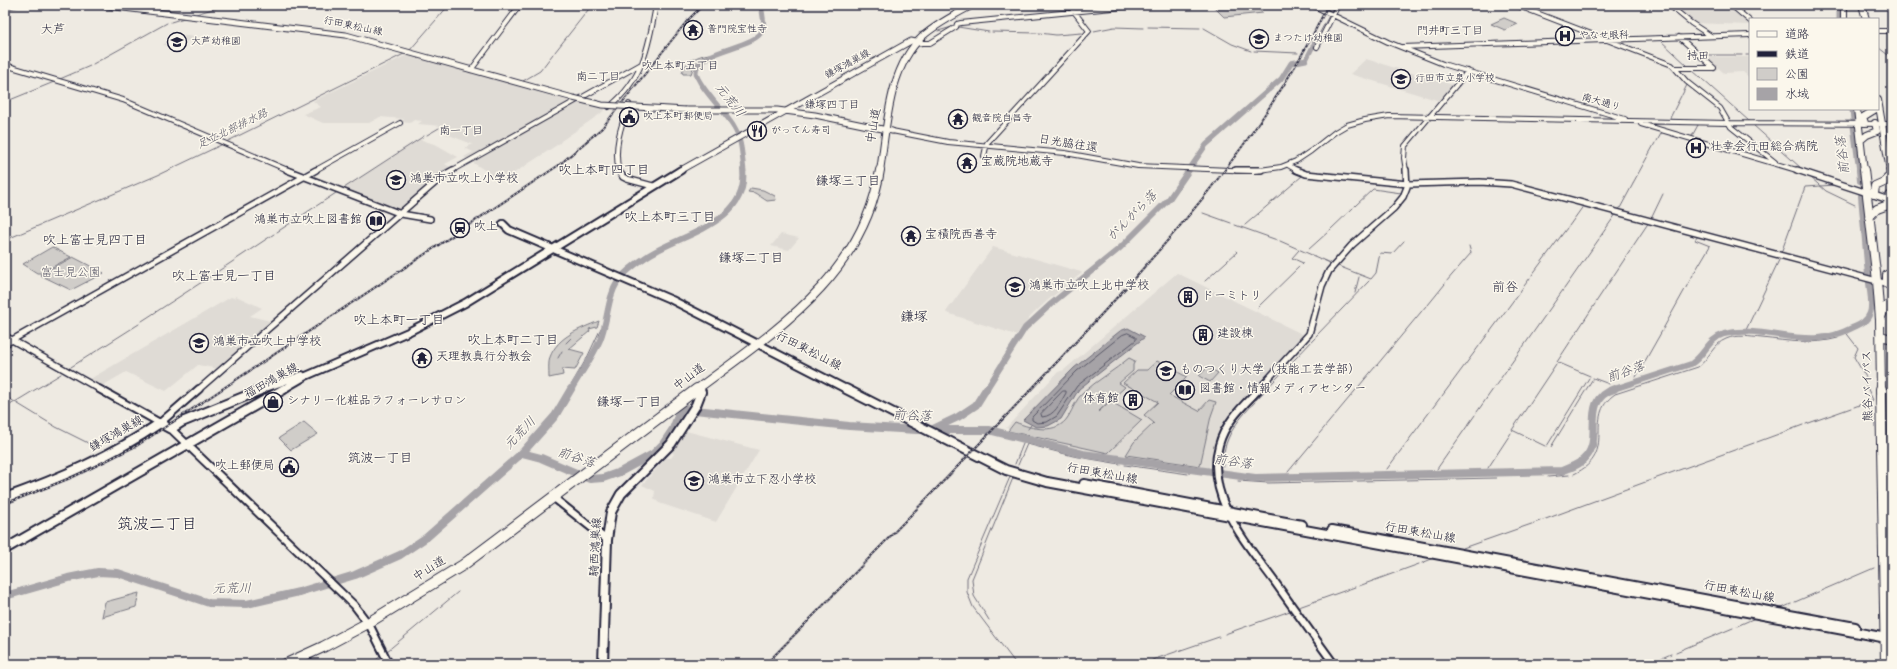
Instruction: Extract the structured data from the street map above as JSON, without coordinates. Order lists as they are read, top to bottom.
{
  "streets": {
    "highway": ["中山道", "熊谷バイパス"],
    "main road": [
      "行田東松山線",
      "鎌塚鴻巣線",
      "福田鴻巣線",
      "騎西鴻巣線"
    ],
    "street": ["南大通り", "日光脇往還"]
  },
  "crossings": [
    ["行田東松山線", "鎌塚鴻巣線"],
    ["行田東松山線", "中山道"],
    ["行田東松山線", "福田鴻巣線"],
    ["行田東松山線", "熊谷バイパス"],
    ["鎌塚鴻巣線", "中山道"],
    ["南大通り", "熊谷バイパス"],
    ["中山道", "日光脇往還"],
    ["中山道", "騎西鴻巣線"]
  ],
  "districts": [
    "大芦",
    "門井町三丁目",
    "持田",
    "吹上本町五丁目",
    "南二丁目",
    "鎌塚四丁目",
    "南一丁目",
    "吹上本町四丁目",
    "鎌塚三丁目",
    "吹上本町三丁目",
    "吹上富士見四丁目",
    "鎌塚二丁目",
    "吹上富士見一丁目",
    "前谷",
    "鎌塚",
    "吹上本町一丁目",
    "吹上本町二丁目",
    "鎌塚一丁目",
    "筑波一丁目",
    "筑波二丁目"
  ],
  "water": [
    "元荒川",
    "足立北部排水路",
    "前谷落",
    "がんがら落"
  ],
  "parks": ["富士見公園"],
  "places": {
    "temple": [
      "普門院宝性寺",
      "観音院自昌寺",
      "宝蔵院地蔵寺",
      "宝積院西善寺",
      "天理教真行分教会"
    ],
    "hospital": ["やなせ眼科", "壮幸会行田総合病院"],
    "school or university": [
      "まつたけ幼稚園",
      "大芦幼稚園",
      "行田市立泉小学校",
      "鴻巣市立吹上小学校",
      "鴻巣市立吹上北中学校",
      "鴻巣市立吹上中学校",
      "ものつくり大学（技能工芸学部）",
      "鴻巣市立下忍小学校"
    ],
    "public building": ["吹上本町郵便局", "吹上郵便局"],
    "restaurant": ["がってん寿司"],
    "library": ["鴻巣市立吹上図書館", "図書館・情報メディアセンター"],
    "station": ["吹上"],
    "building": ["ドーミトリ", "建設棟", "体育館"],
    "shop": ["シナリー化粧品ラフォーレサロン"]
  },
  "legend": [
    "道路",
    "鉄道",
    "公園",
    "水域"
  ]
}
